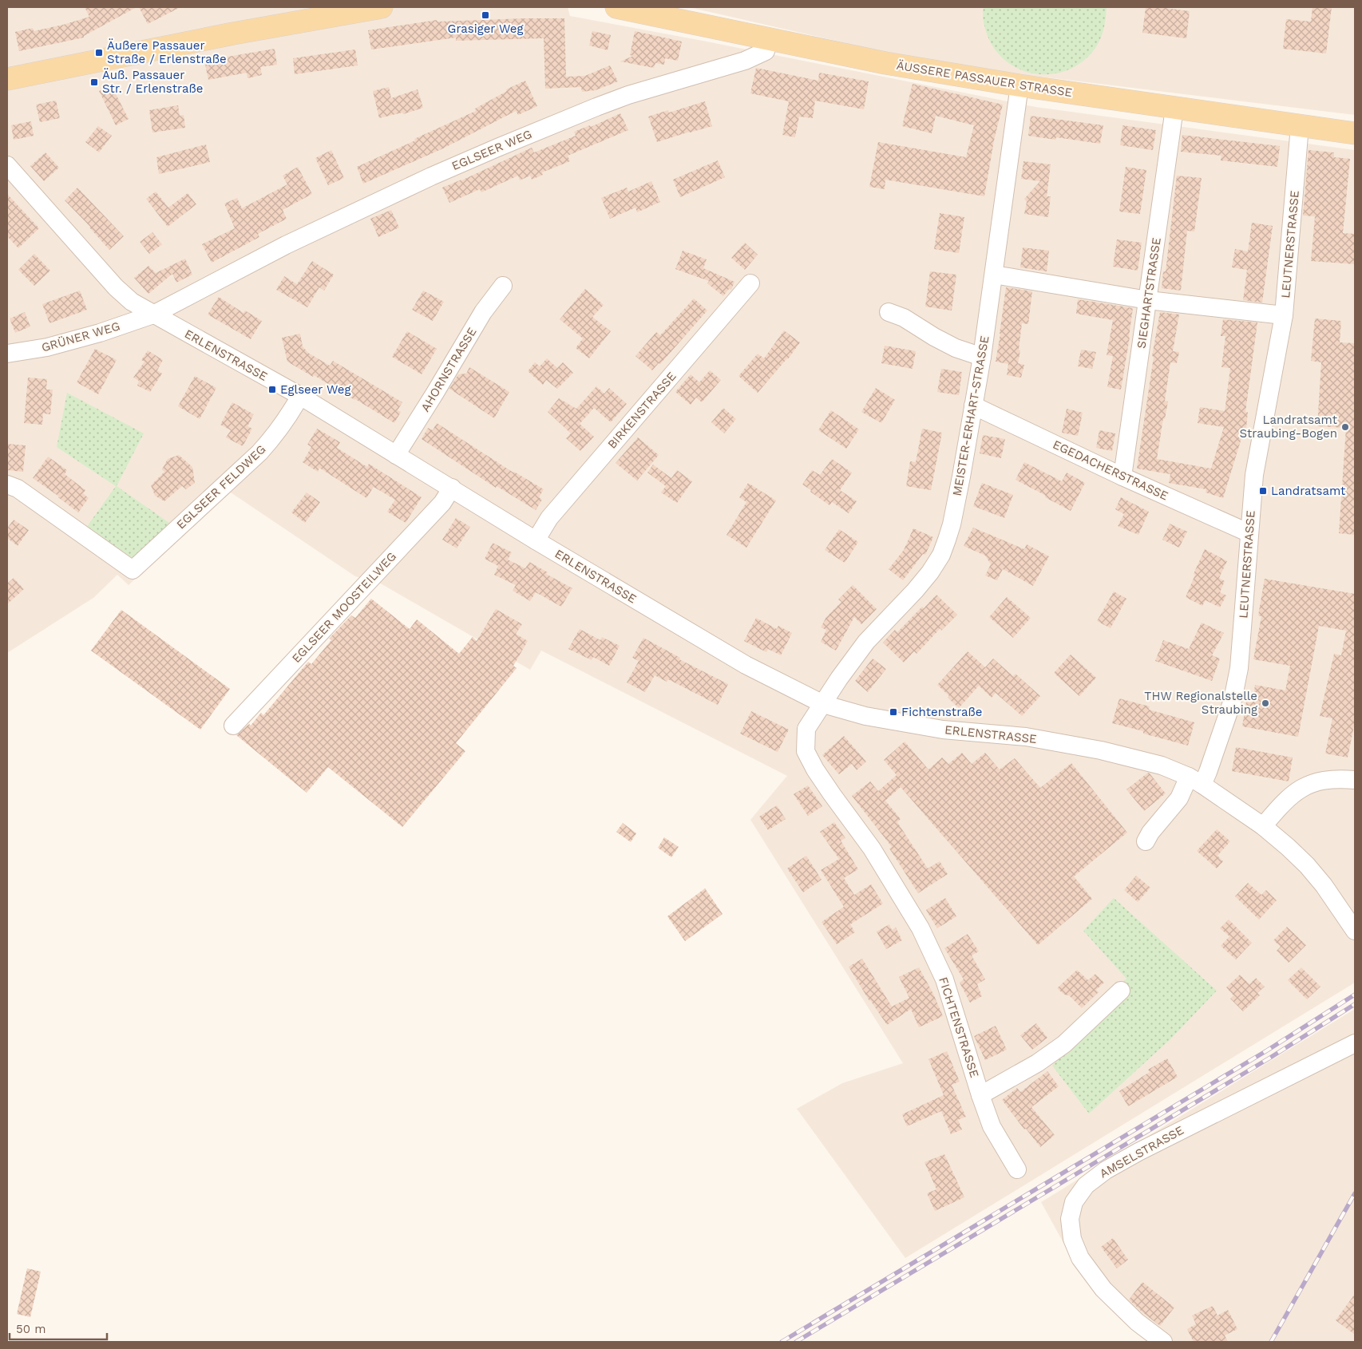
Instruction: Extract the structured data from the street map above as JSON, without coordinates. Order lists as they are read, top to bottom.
{
  "streets": {
    "main road": ["ÄUSSERE PASSAUER STRASSE"],
    "street": [
      "EGLSEER WEG",
      "LEUTNERSTRASSE",
      "SIEGHARTSTRASSE",
      "GRÜNER WEG",
      "ERLENSTRASSE",
      "AHORNSTRASSE",
      "BIRKENSTRASSE",
      "MEISTER-ERHART-STRASSE",
      "EGEDACHERSTRASSE",
      "EGLSEER FELDWEG",
      "EGLSEER MOOSTEILWEG",
      "FICHTENSTRASSE",
      "AMSELSTRASSE"
    ]
  },
  "crossings": [
    ["ÄUSSERE PASSAUER STRASSE", "EGLSEER WEG"],
    ["ÄUSSERE PASSAUER STRASSE", "LEUTNERSTRASSE"],
    ["ÄUSSERE PASSAUER STRASSE", "SIEGHARTSTRASSE"],
    ["ÄUSSERE PASSAUER STRASSE", "MEISTER-ERHART-STRASSE"],
    ["EGLSEER WEG", "GRÜNER WEG"],
    ["EGLSEER WEG", "ERLENSTRASSE"],
    ["LEUTNERSTRASSE", "ERLENSTRASSE"],
    ["LEUTNERSTRASSE", "EGEDACHERSTRASSE"],
    ["SIEGHARTSTRASSE", "EGEDACHERSTRASSE"],
    ["GRÜNER WEG", "ERLENSTRASSE"],
    ["ERLENSTRASSE", "AHORNSTRASSE"],
    ["ERLENSTRASSE", "BIRKENSTRASSE"],
    ["ERLENSTRASSE", "MEISTER-ERHART-STRASSE"],
    ["ERLENSTRASSE", "EGLSEER FELDWEG"],
    ["ERLENSTRASSE", "EGLSEER MOOSTEILWEG"],
    ["ERLENSTRASSE", "FICHTENSTRASSE"],
    ["MEISTER-ERHART-STRASSE", "EGEDACHERSTRASSE"],
    ["MEISTER-ERHART-STRASSE", "FICHTENSTRASSE"]
  ],
  "places": {
    "transit": [
      "Grasiger Weg",
      "Äußere Passauer Straße / Erlenstraße",
      "Äuß. Passauer Str. / Erlenstraße",
      "Eglseer Weg",
      "Landratsamt",
      "Fichtenstraße"
    ],
    "other": ["Landratsamt Straubing-Bogen", "THW Regionalstelle Straubing"]
  },
  "scale_bar": "50 m"
}
